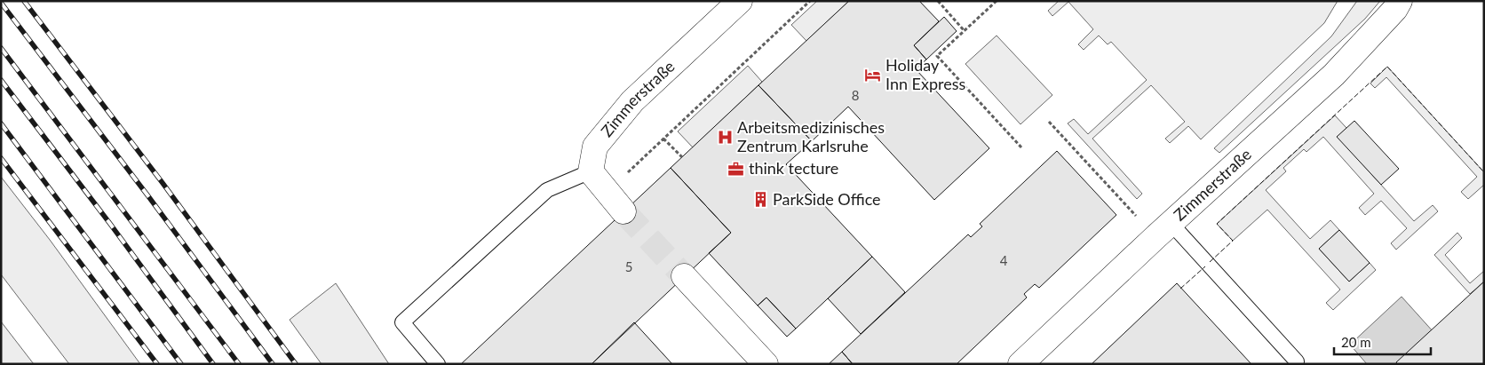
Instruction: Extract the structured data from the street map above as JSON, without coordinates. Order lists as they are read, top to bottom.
{
  "streets": {
    "street": ["Zimmerstraße"]
  },
  "places": {
    "hotel": ["Holiday Inn Express"],
    "hospital": ["Arbeitsmedizinisches Zentrum Karlsruhe"],
    "office": ["think tecture"],
    "building": ["ParkSide Office"]
  },
  "house_numbers": ["8", "4", "5"],
  "scale_bar": "20 m"
}
